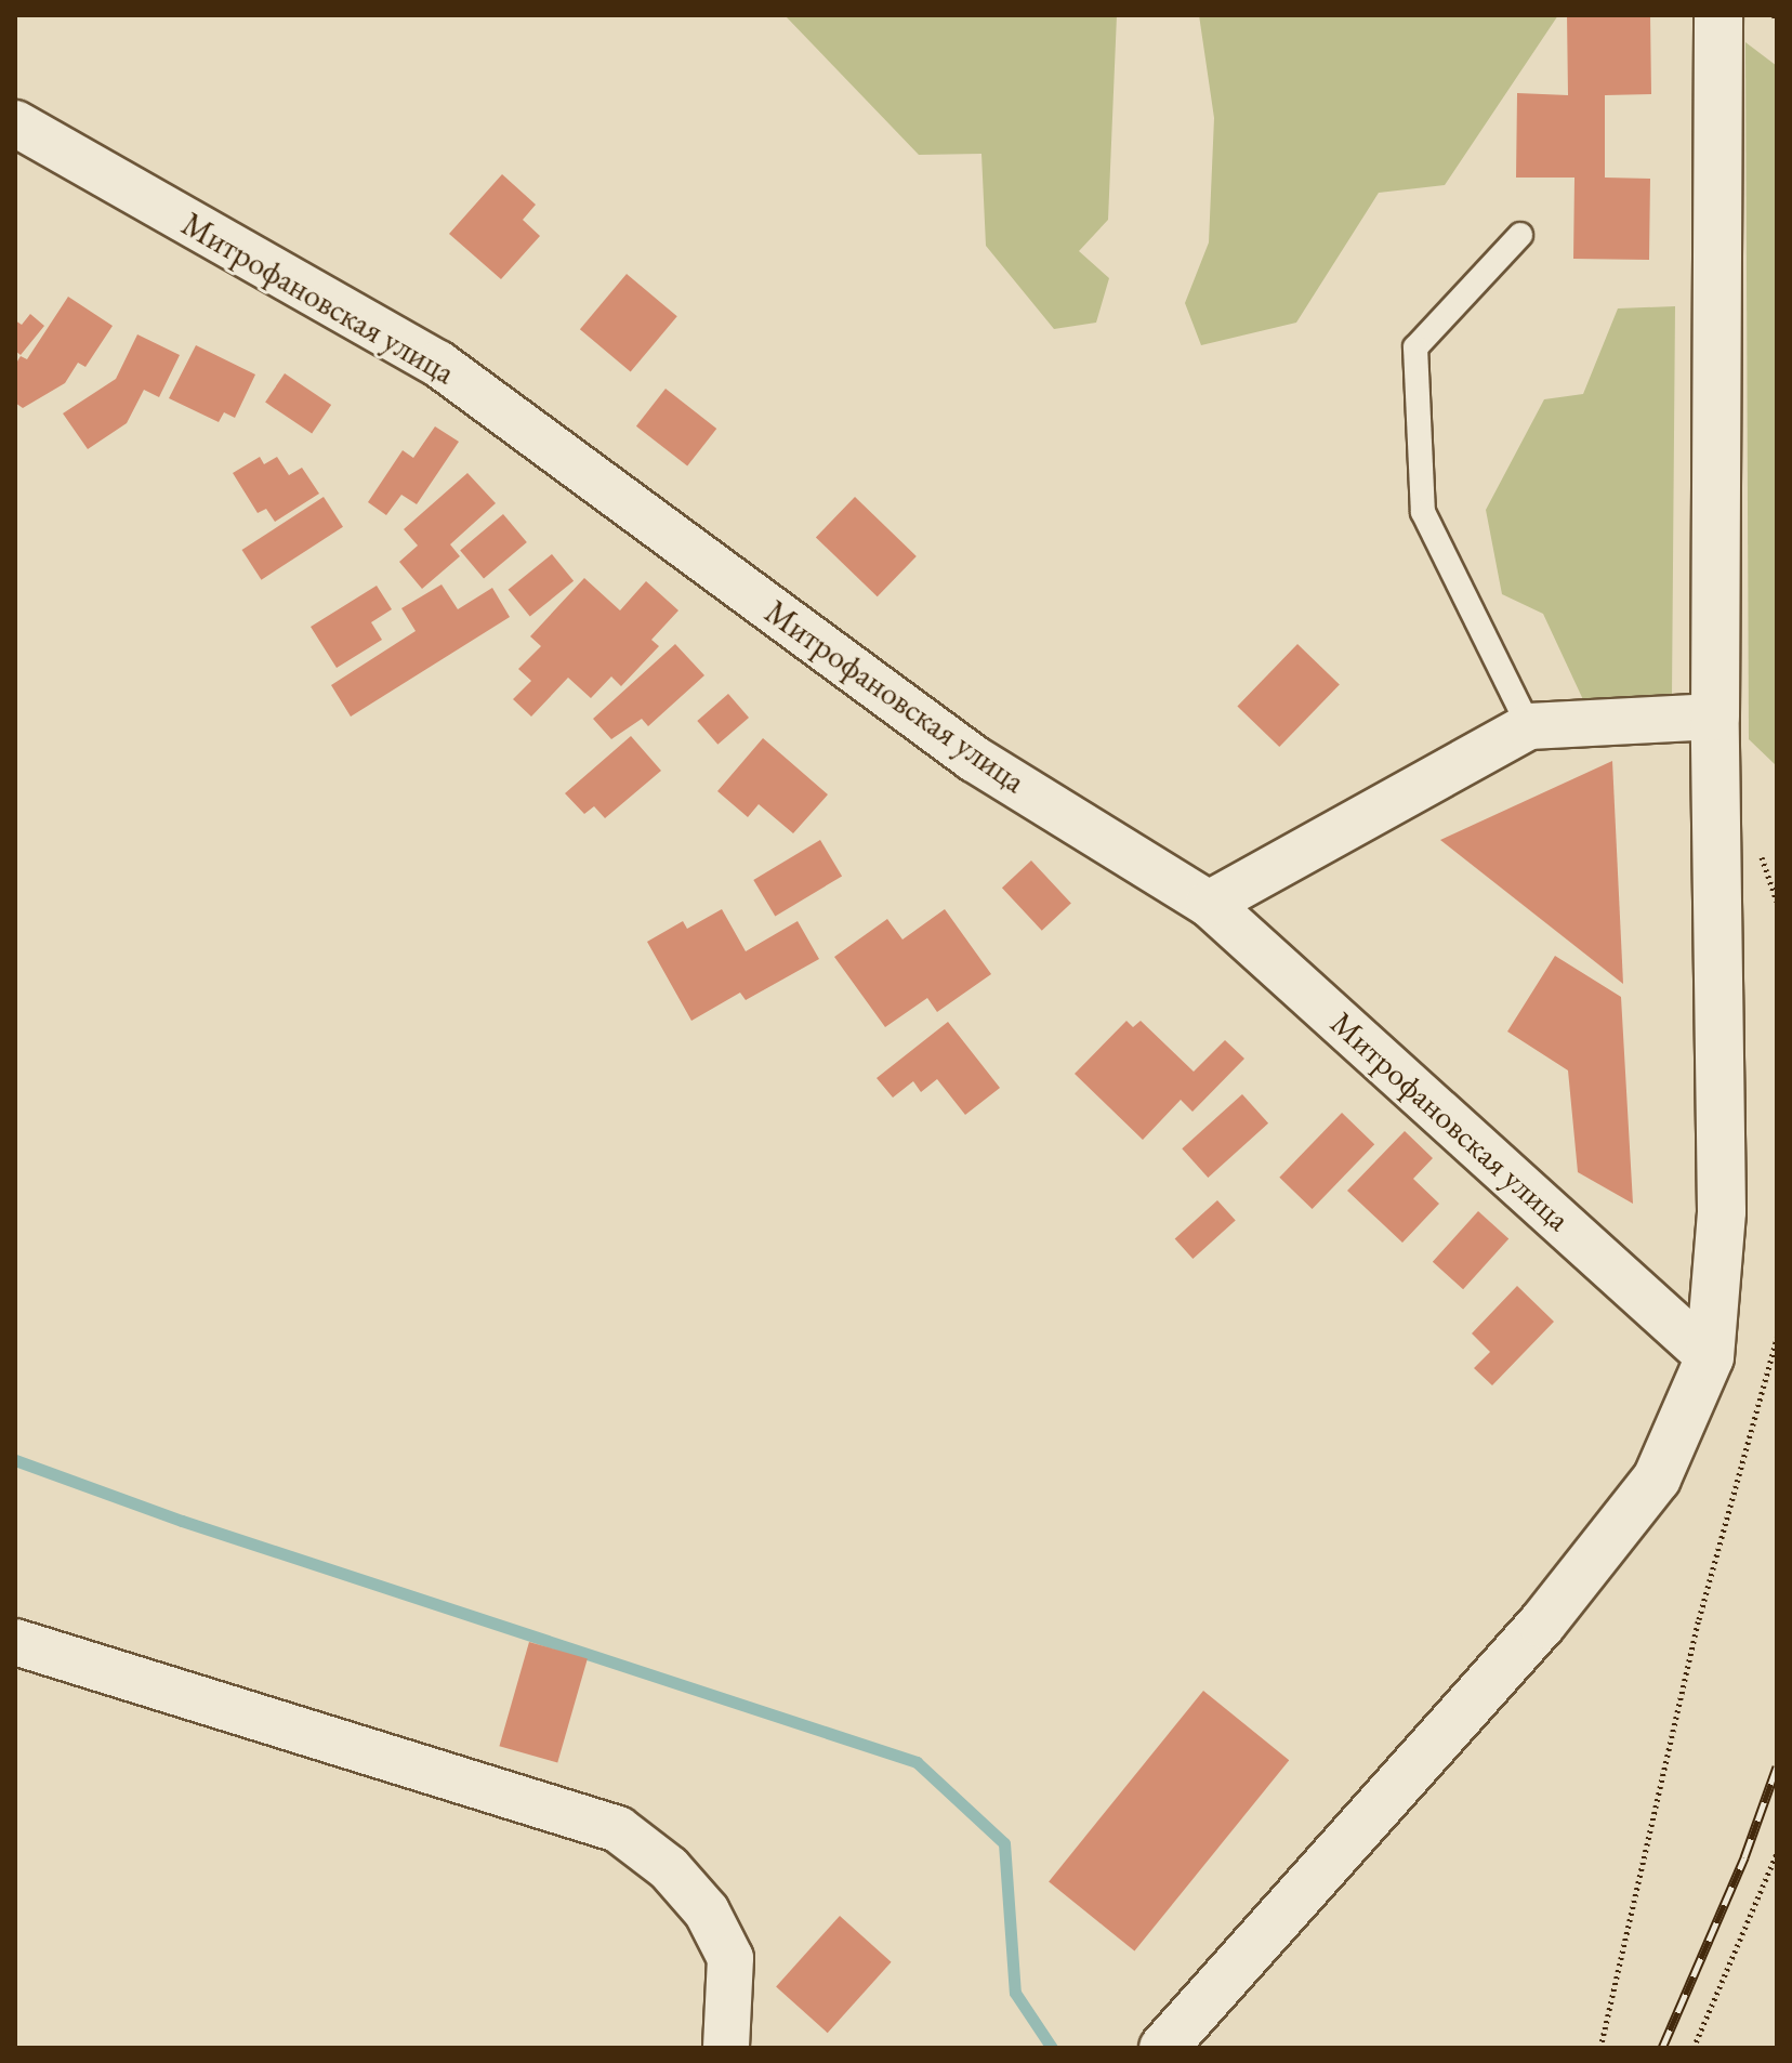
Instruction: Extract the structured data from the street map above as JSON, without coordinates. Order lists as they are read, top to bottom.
{
  "streets": {
    "street": ["Митрофановская улица"]
  }
}
